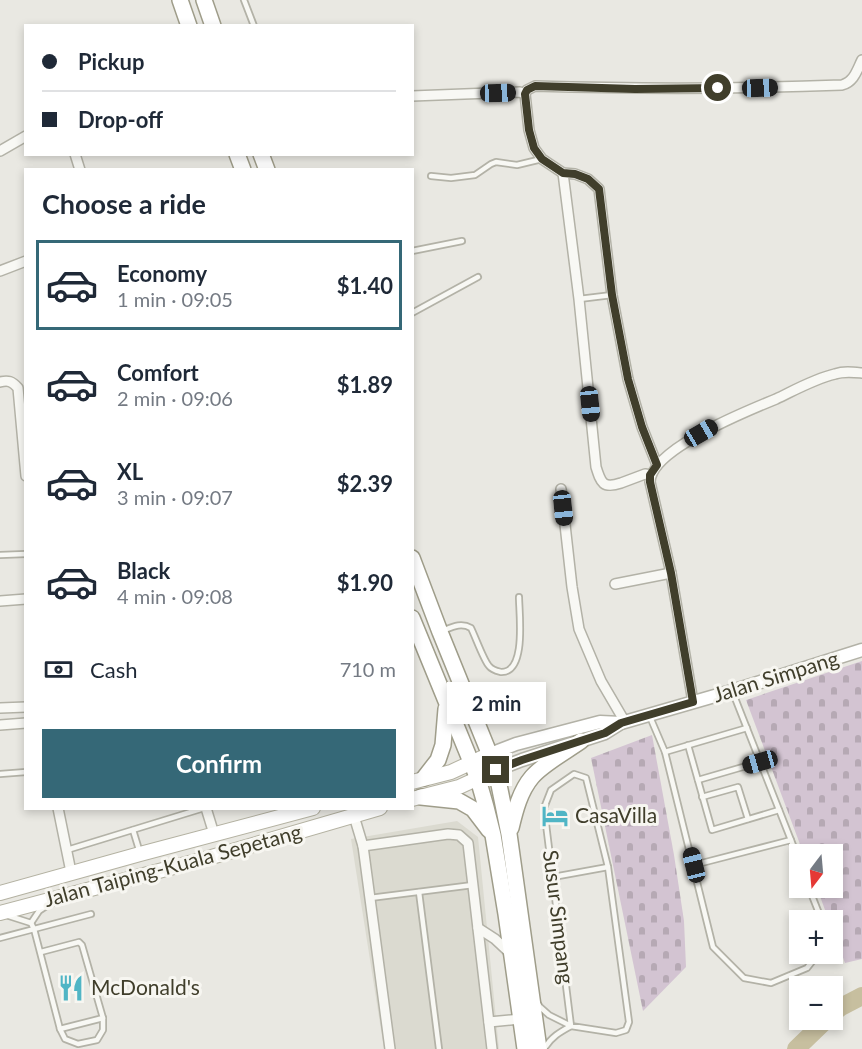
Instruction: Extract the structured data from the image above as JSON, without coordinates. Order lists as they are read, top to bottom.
{
  "streets": {
    "main road": ["Jalan Simpang", "Jalan Taiping-Kuala Sepetang"],
    "lane": ["Susur Simpang"]
  },
  "places": {
    "hotel": ["CasaVilla"],
    "restaurant": ["McDonald's"]
  },
  "north": "bottom",
  "page": {
    "banner": ["Pickup", "Drop-off"],
    "heading": "Choose a ride",
    "list": [
      {
        "name": "Economy",
        "note": "1 min · 09:05",
        "value": "$1.40"
      },
      {
        "name": "Comfort",
        "note": "2 min · 09:06",
        "value": "$1.89"
      },
      {
        "name": "XL",
        "note": "3 min · 09:07",
        "value": "$2.39"
      },
      {
        "name": "Black",
        "note": "4 min · 09:08",
        "value": "$1.90"
      }
    ],
    "pay": ["Cash", "710 m"],
    "bubble": "2 min",
    "buttons": "Confirm",
    "map_buttons": ["+", "−"]
  }
}
